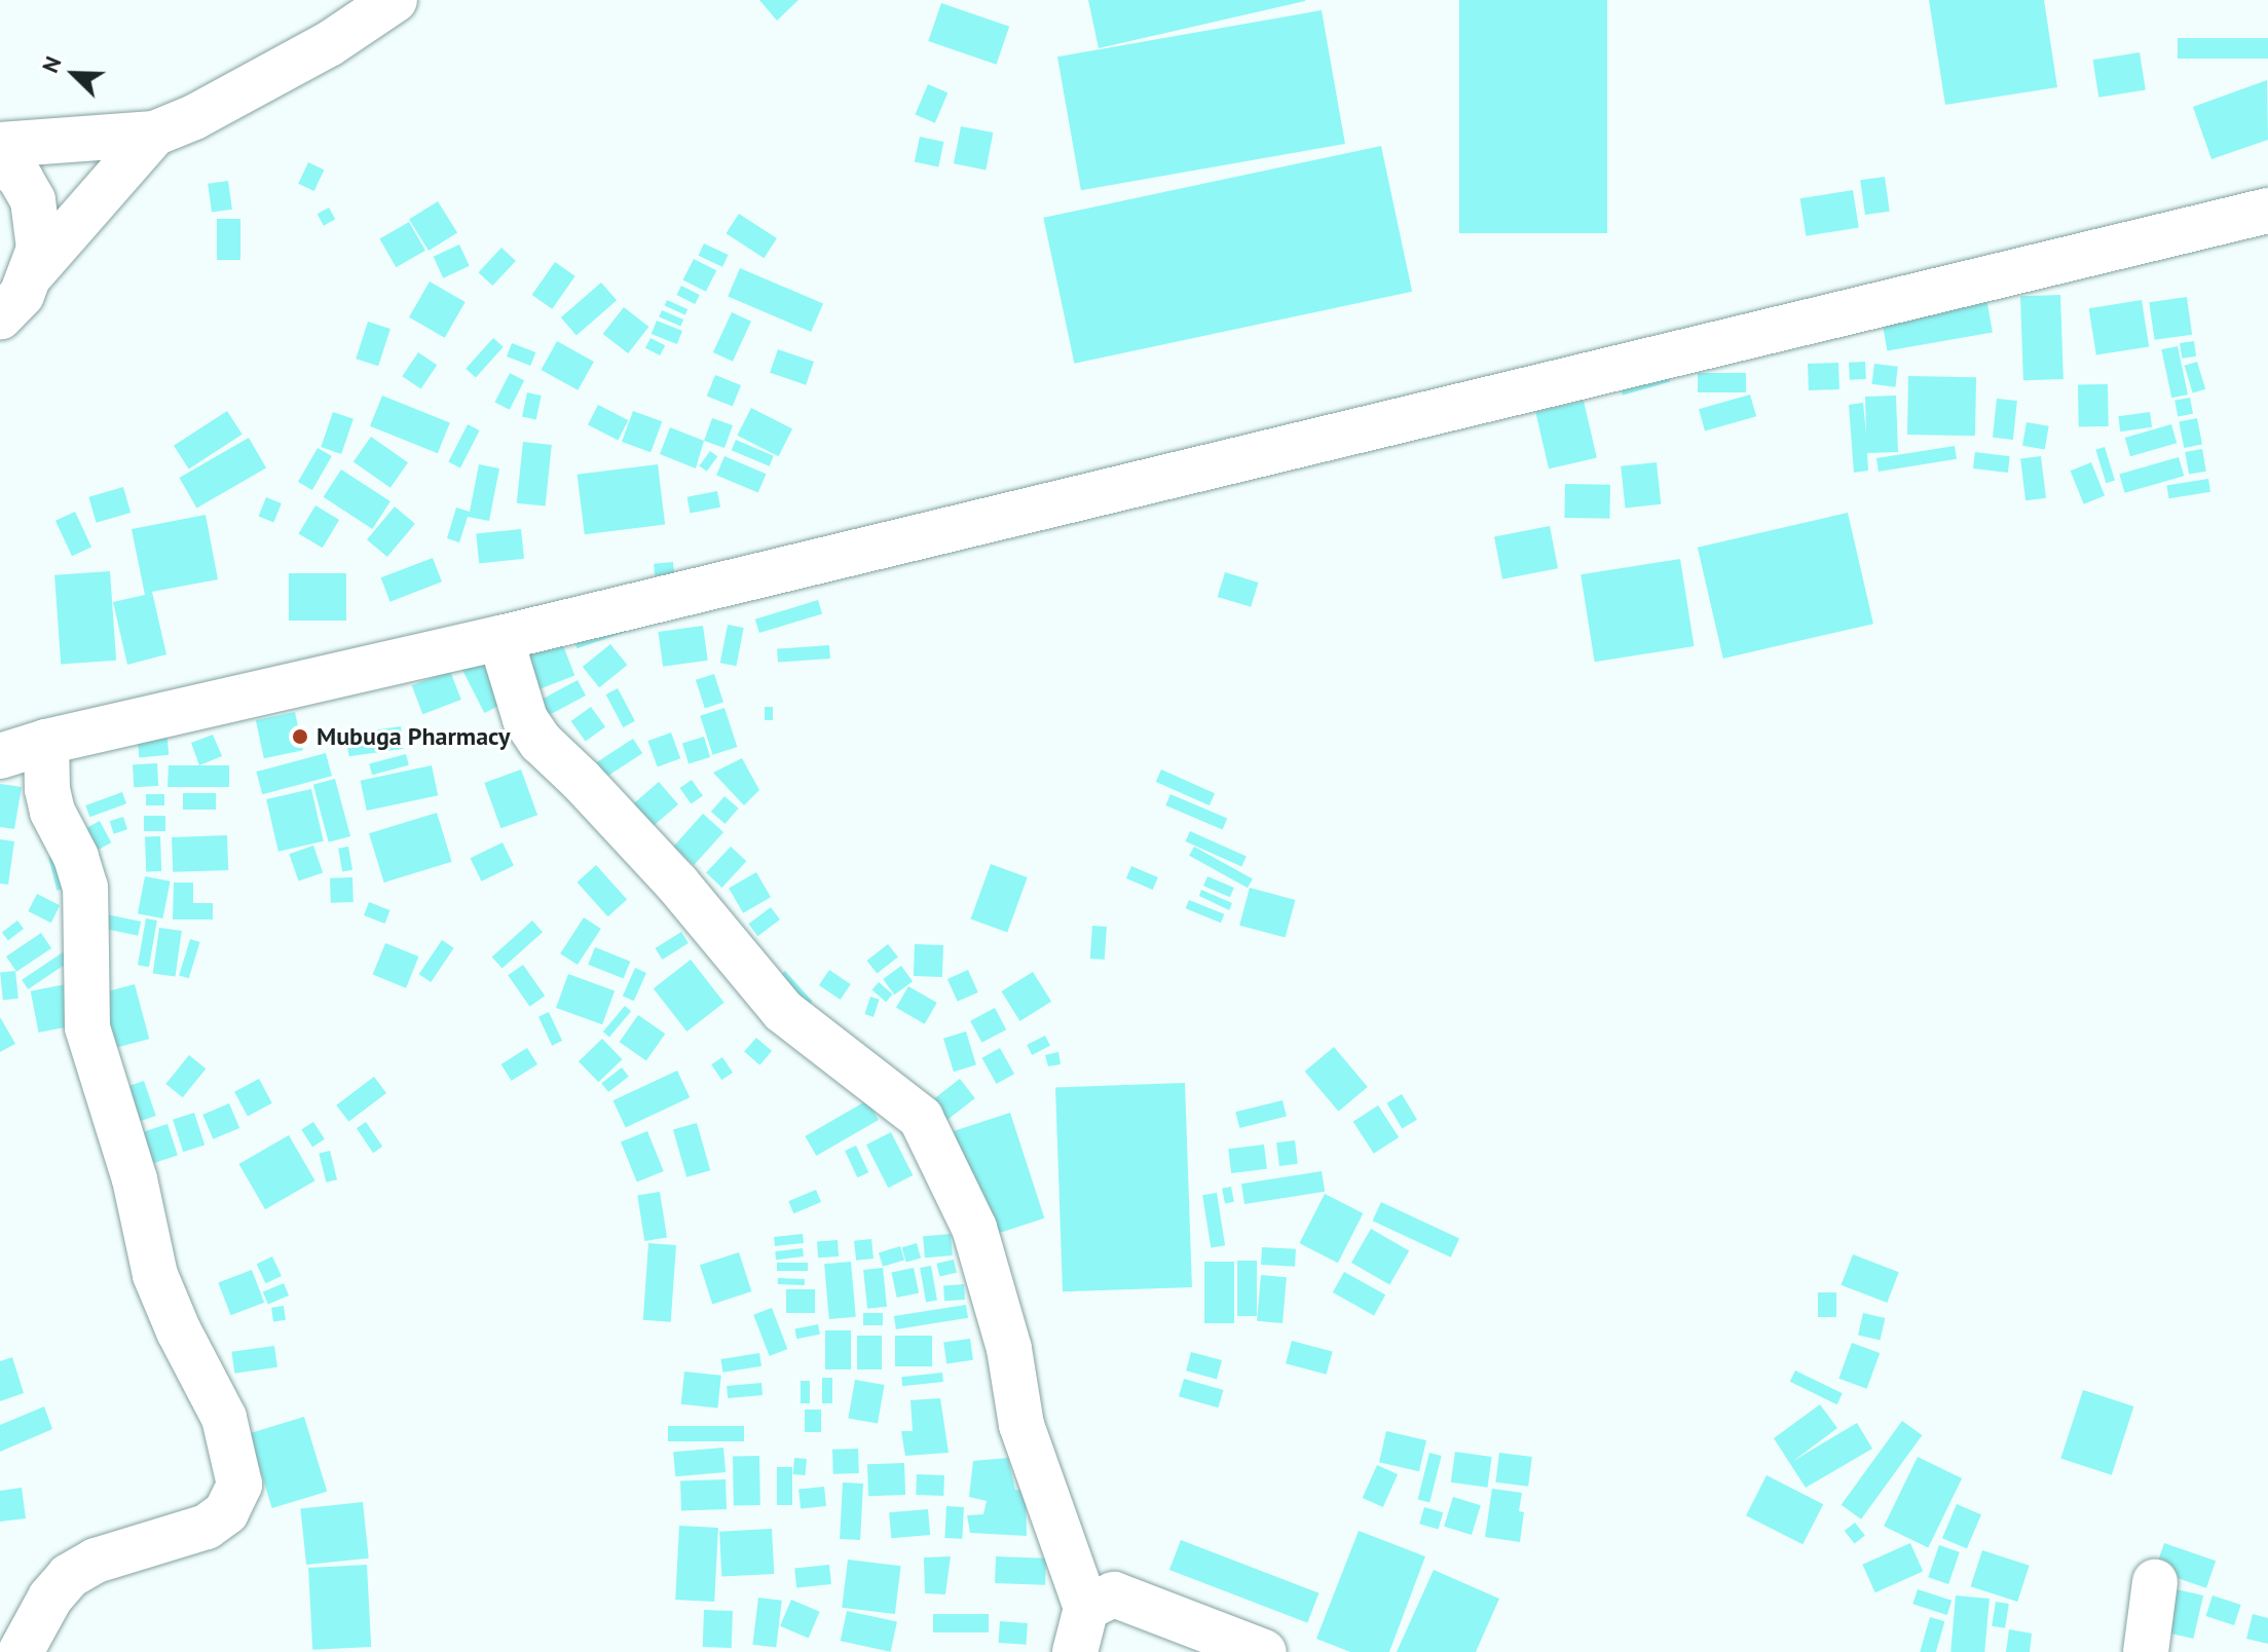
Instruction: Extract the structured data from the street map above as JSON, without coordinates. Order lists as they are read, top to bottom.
{
  "places": ["Mubuga Pharmacy"],
  "north": "top left"
}
